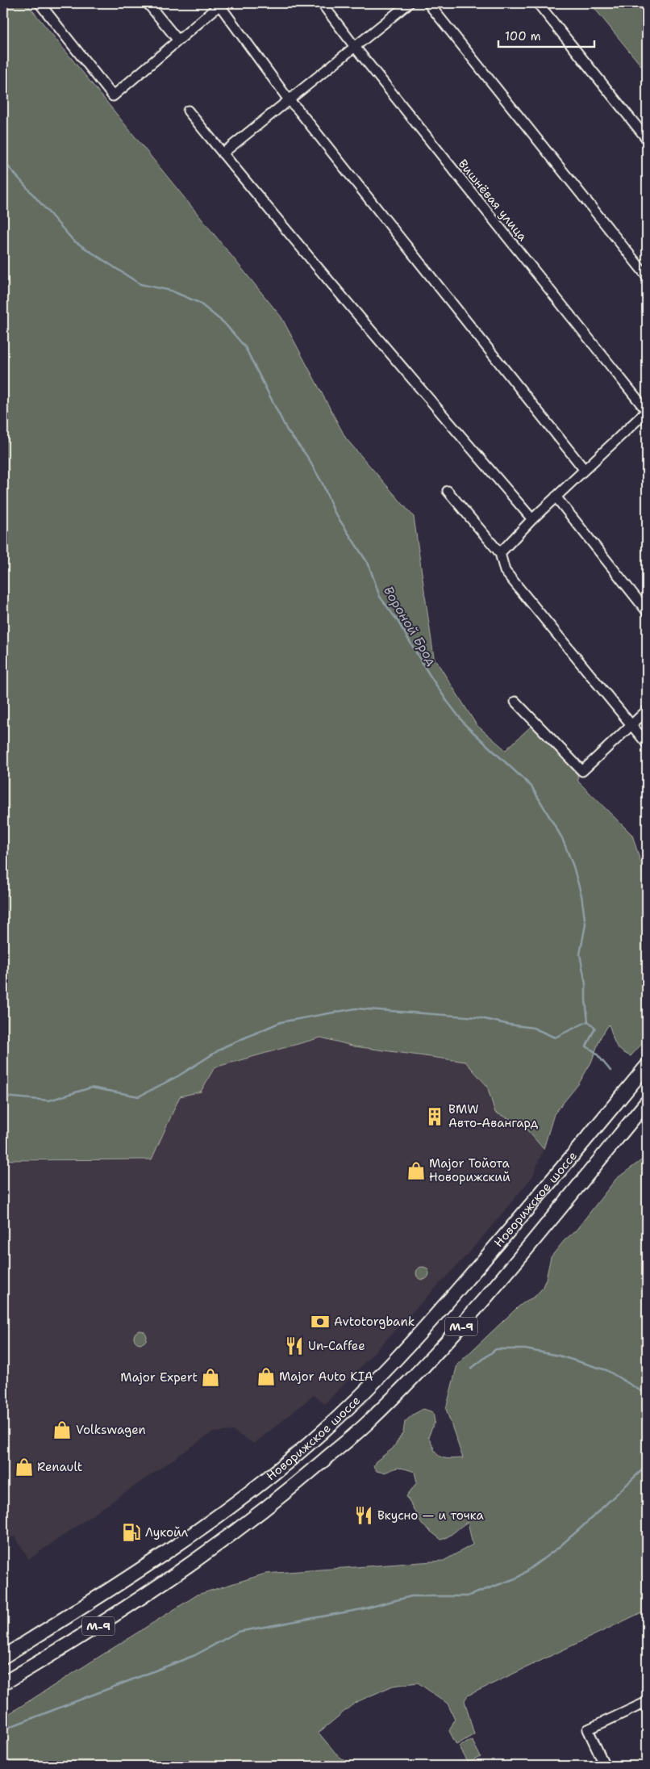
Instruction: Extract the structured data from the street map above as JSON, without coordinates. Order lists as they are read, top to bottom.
{
  "streets": {
    "highway": ["Новорижское шоссе", "М-9"],
    "street": ["Вишнёвая улица"]
  },
  "water": ["Вороной Брод"],
  "places": {
    "building": ["BMW Авто-Авангард"],
    "shop": [
      "Major Тойота Новорижский",
      "Major Auto KIA",
      "Major Expert",
      "Volkswagen",
      "Renault"
    ],
    "bank": ["Avtotorgbank"],
    "restaurant": ["Un-Caffee", "Вкусно — и точка"],
    "fuel station": ["Лукойл"]
  },
  "scale_bar": "100 m"
}
